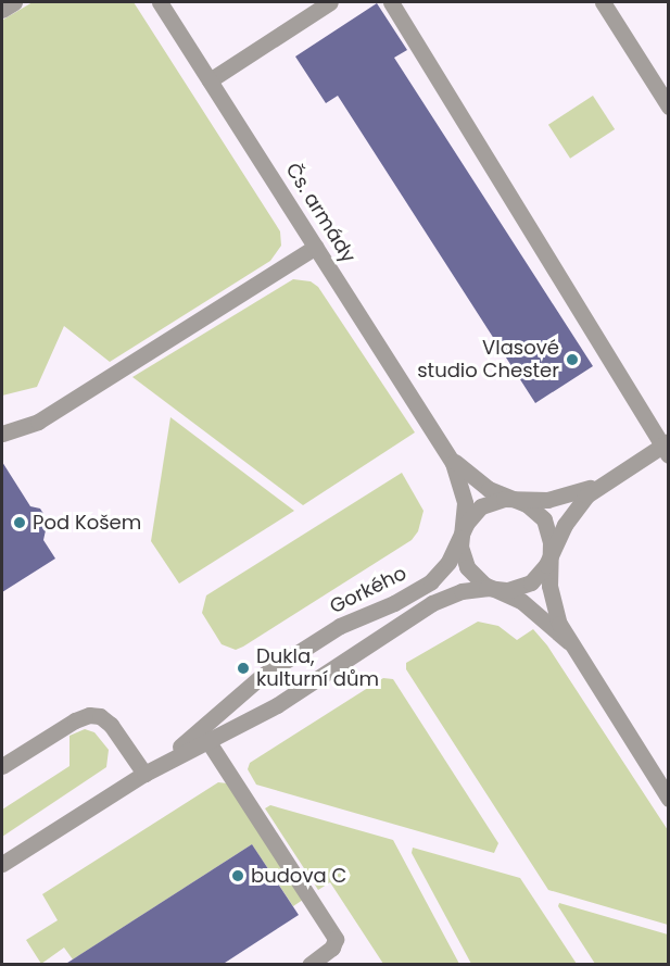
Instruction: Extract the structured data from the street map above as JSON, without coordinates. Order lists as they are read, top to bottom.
{
  "streets": {
    "street": ["Čs. armády", "Gorkého"]
  },
  "crossings": [
    ["Čs. armády", "Gorkého"]
  ],
  "places": [
    "Vlasové studio Chester",
    "Pod Košem",
    "Dukla, kulturní dům",
    "budova C"
  ]
}
